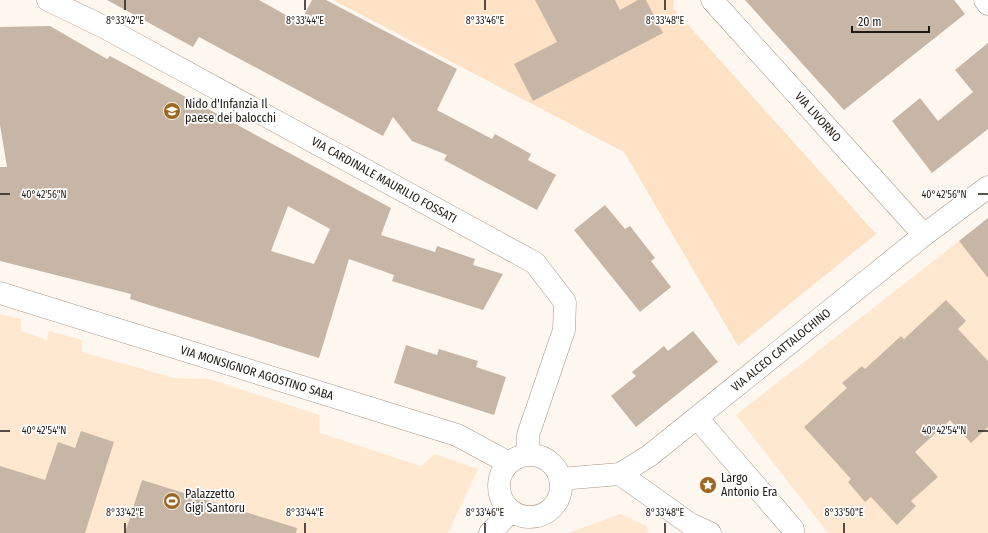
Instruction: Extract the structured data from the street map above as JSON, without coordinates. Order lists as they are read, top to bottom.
{
  "streets": {
    "street": [
      "VIA LIVORNO",
      "VIA CARDINALE MAURILIO FOSSATI",
      "VIA ALCEO CATTALOCHINO",
      "VIA MONSIGNOR AGOSTINO SABA"
    ]
  },
  "crossings": [
    ["VIA LIVORNO", "VIA ALCEO CATTALOCHINO"],
    ["VIA CARDINALE MAURILIO FOSSATI", "VIA ALCEO CATTALOCHINO"],
    ["VIA CARDINALE MAURILIO FOSSATI", "VIA MONSIGNOR AGOSTINO SABA"],
    ["VIA ALCEO CATTALOCHINO", "VIA MONSIGNOR AGOSTINO SABA"]
  ],
  "places": {
    "school or university": ["Nido d'Infanzia Il paese dei balocchi"],
    "place": ["Largo Antonio Era"],
    "sports": ["Palazzetto Gigi Santoru"]
  },
  "scale_bar": "20 m",
  "coordinates": [
    "8°33'42\"E",
    "8°33'44\"E",
    "8°33'46\"E",
    "8°33'48\"E",
    "40°42'56\"N",
    "40°42'54\"N",
    "8°33'50\"E"
  ]
}
